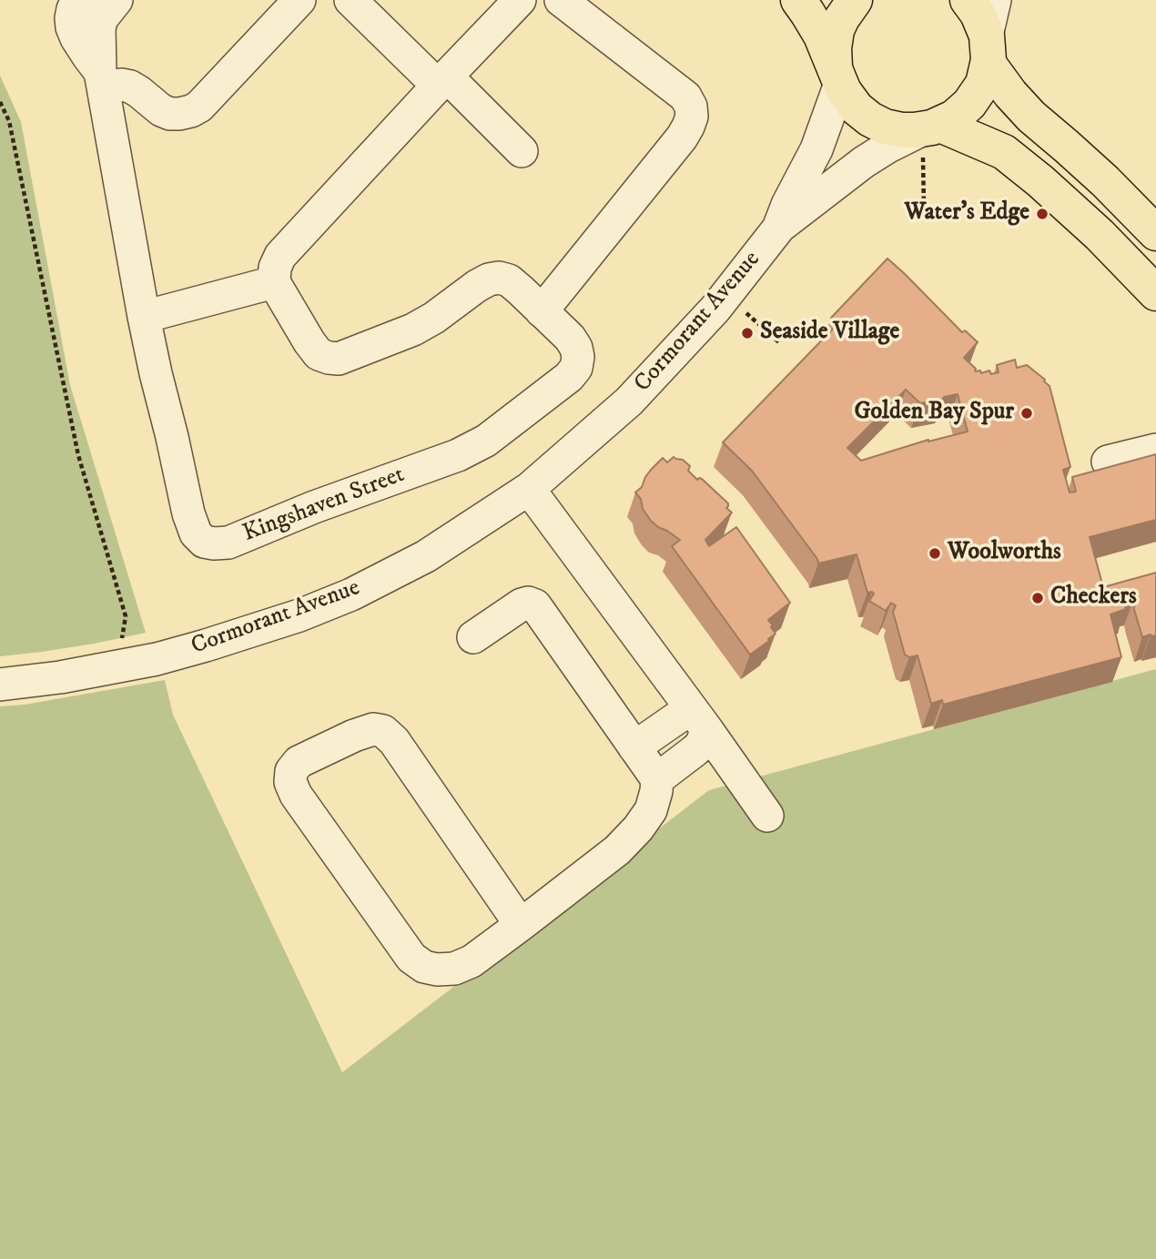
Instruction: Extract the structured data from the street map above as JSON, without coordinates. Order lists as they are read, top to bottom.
{
  "streets": {
    "street": ["Cormorant Avenue", "Kingshaven Street"]
  },
  "places": [
    "Water's Edge",
    "Seaside Village",
    "Golden Bay Spur",
    "Woolworths",
    "Checkers"
  ]
}
